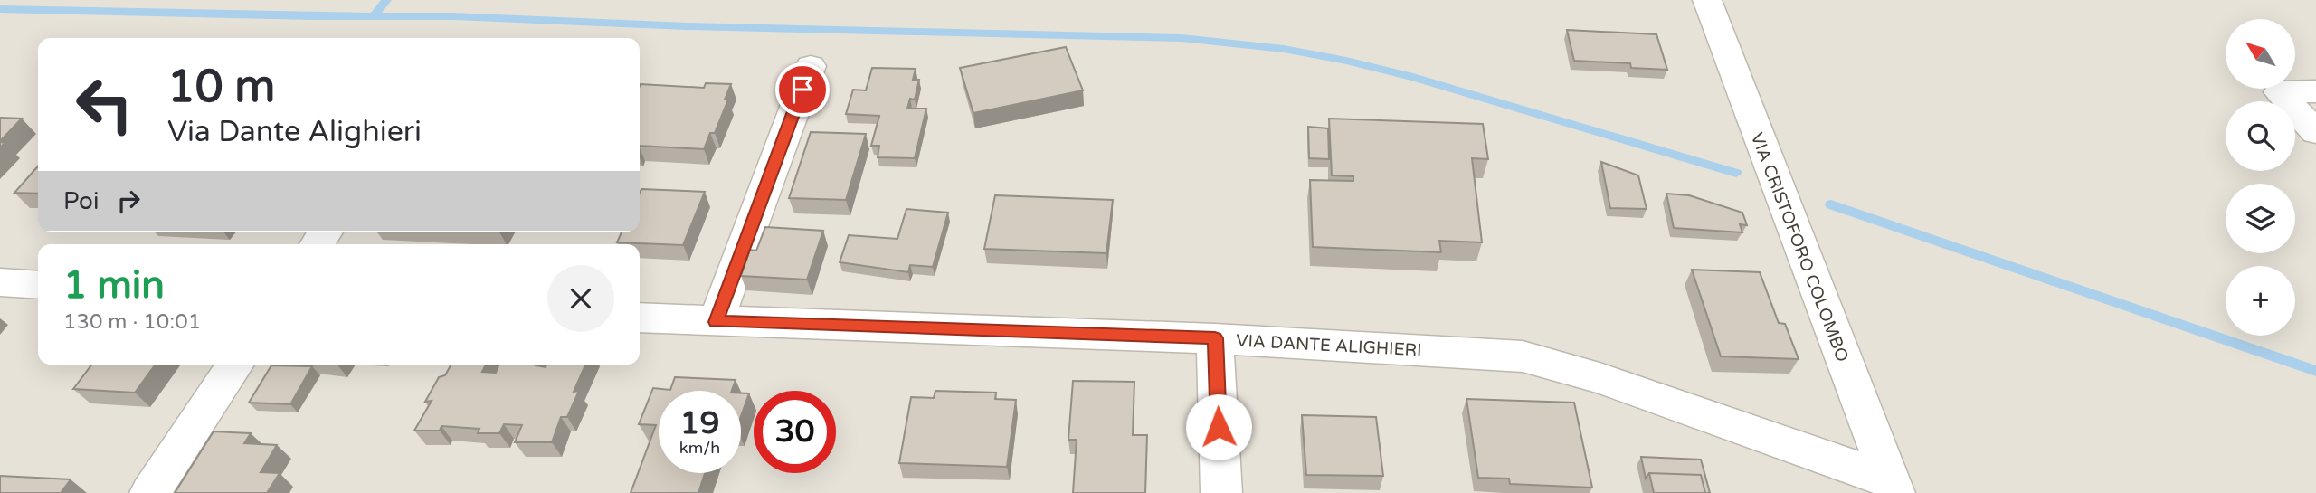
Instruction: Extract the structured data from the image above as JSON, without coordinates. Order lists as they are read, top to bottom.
{
  "streets": {
    "street": ["VIA CRISTOFORO COLOMBO", "VIA DANTE ALIGHIERI"]
  },
  "crossings": [
    ["VIA CRISTOFORO COLOMBO", "VIA DANTE ALIGHIERI"]
  ],
  "north": "top left",
  "page": {
    "map_buttons": "+",
    "turn": ["10 m", "Via Dante Alighieri"],
    "then": "Poi",
    "heading": ["1 min", "130 m · 10:01"],
    "speed": "19 km/h",
    "limit": "30"
  }
}
